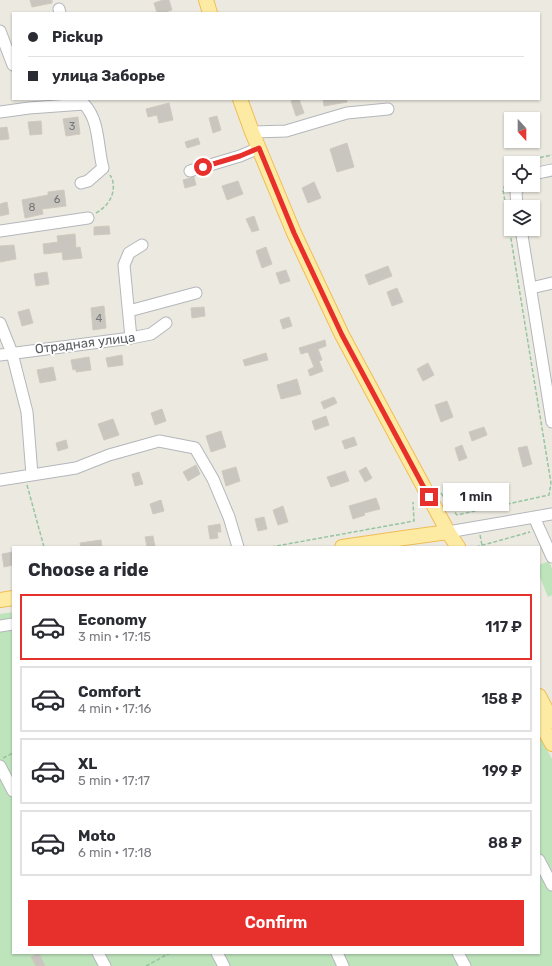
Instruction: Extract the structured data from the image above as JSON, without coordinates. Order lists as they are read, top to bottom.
{
  "streets": {
    "street": ["Отрадная улица"]
  },
  "house_numbers": [
    "3",
    "6",
    "8",
    "4"
  ],
  "north": "bottom",
  "page": {
    "banner": ["Pickup", "улица Заборье"],
    "bubble": "1 min",
    "heading": "Choose a ride",
    "list": [
      {
        "name": "Economy",
        "note": "3 min · 17:15",
        "value": "117 ₽"
      },
      {
        "name": "Comfort",
        "note": "4 min · 17:16",
        "value": "158 ₽"
      },
      {
        "name": "XL",
        "note": "5 min · 17:17",
        "value": "199 ₽"
      },
      {
        "name": "Moto",
        "note": "6 min · 17:18",
        "value": "88 ₽"
      }
    ],
    "buttons": "Confirm"
  }
}
